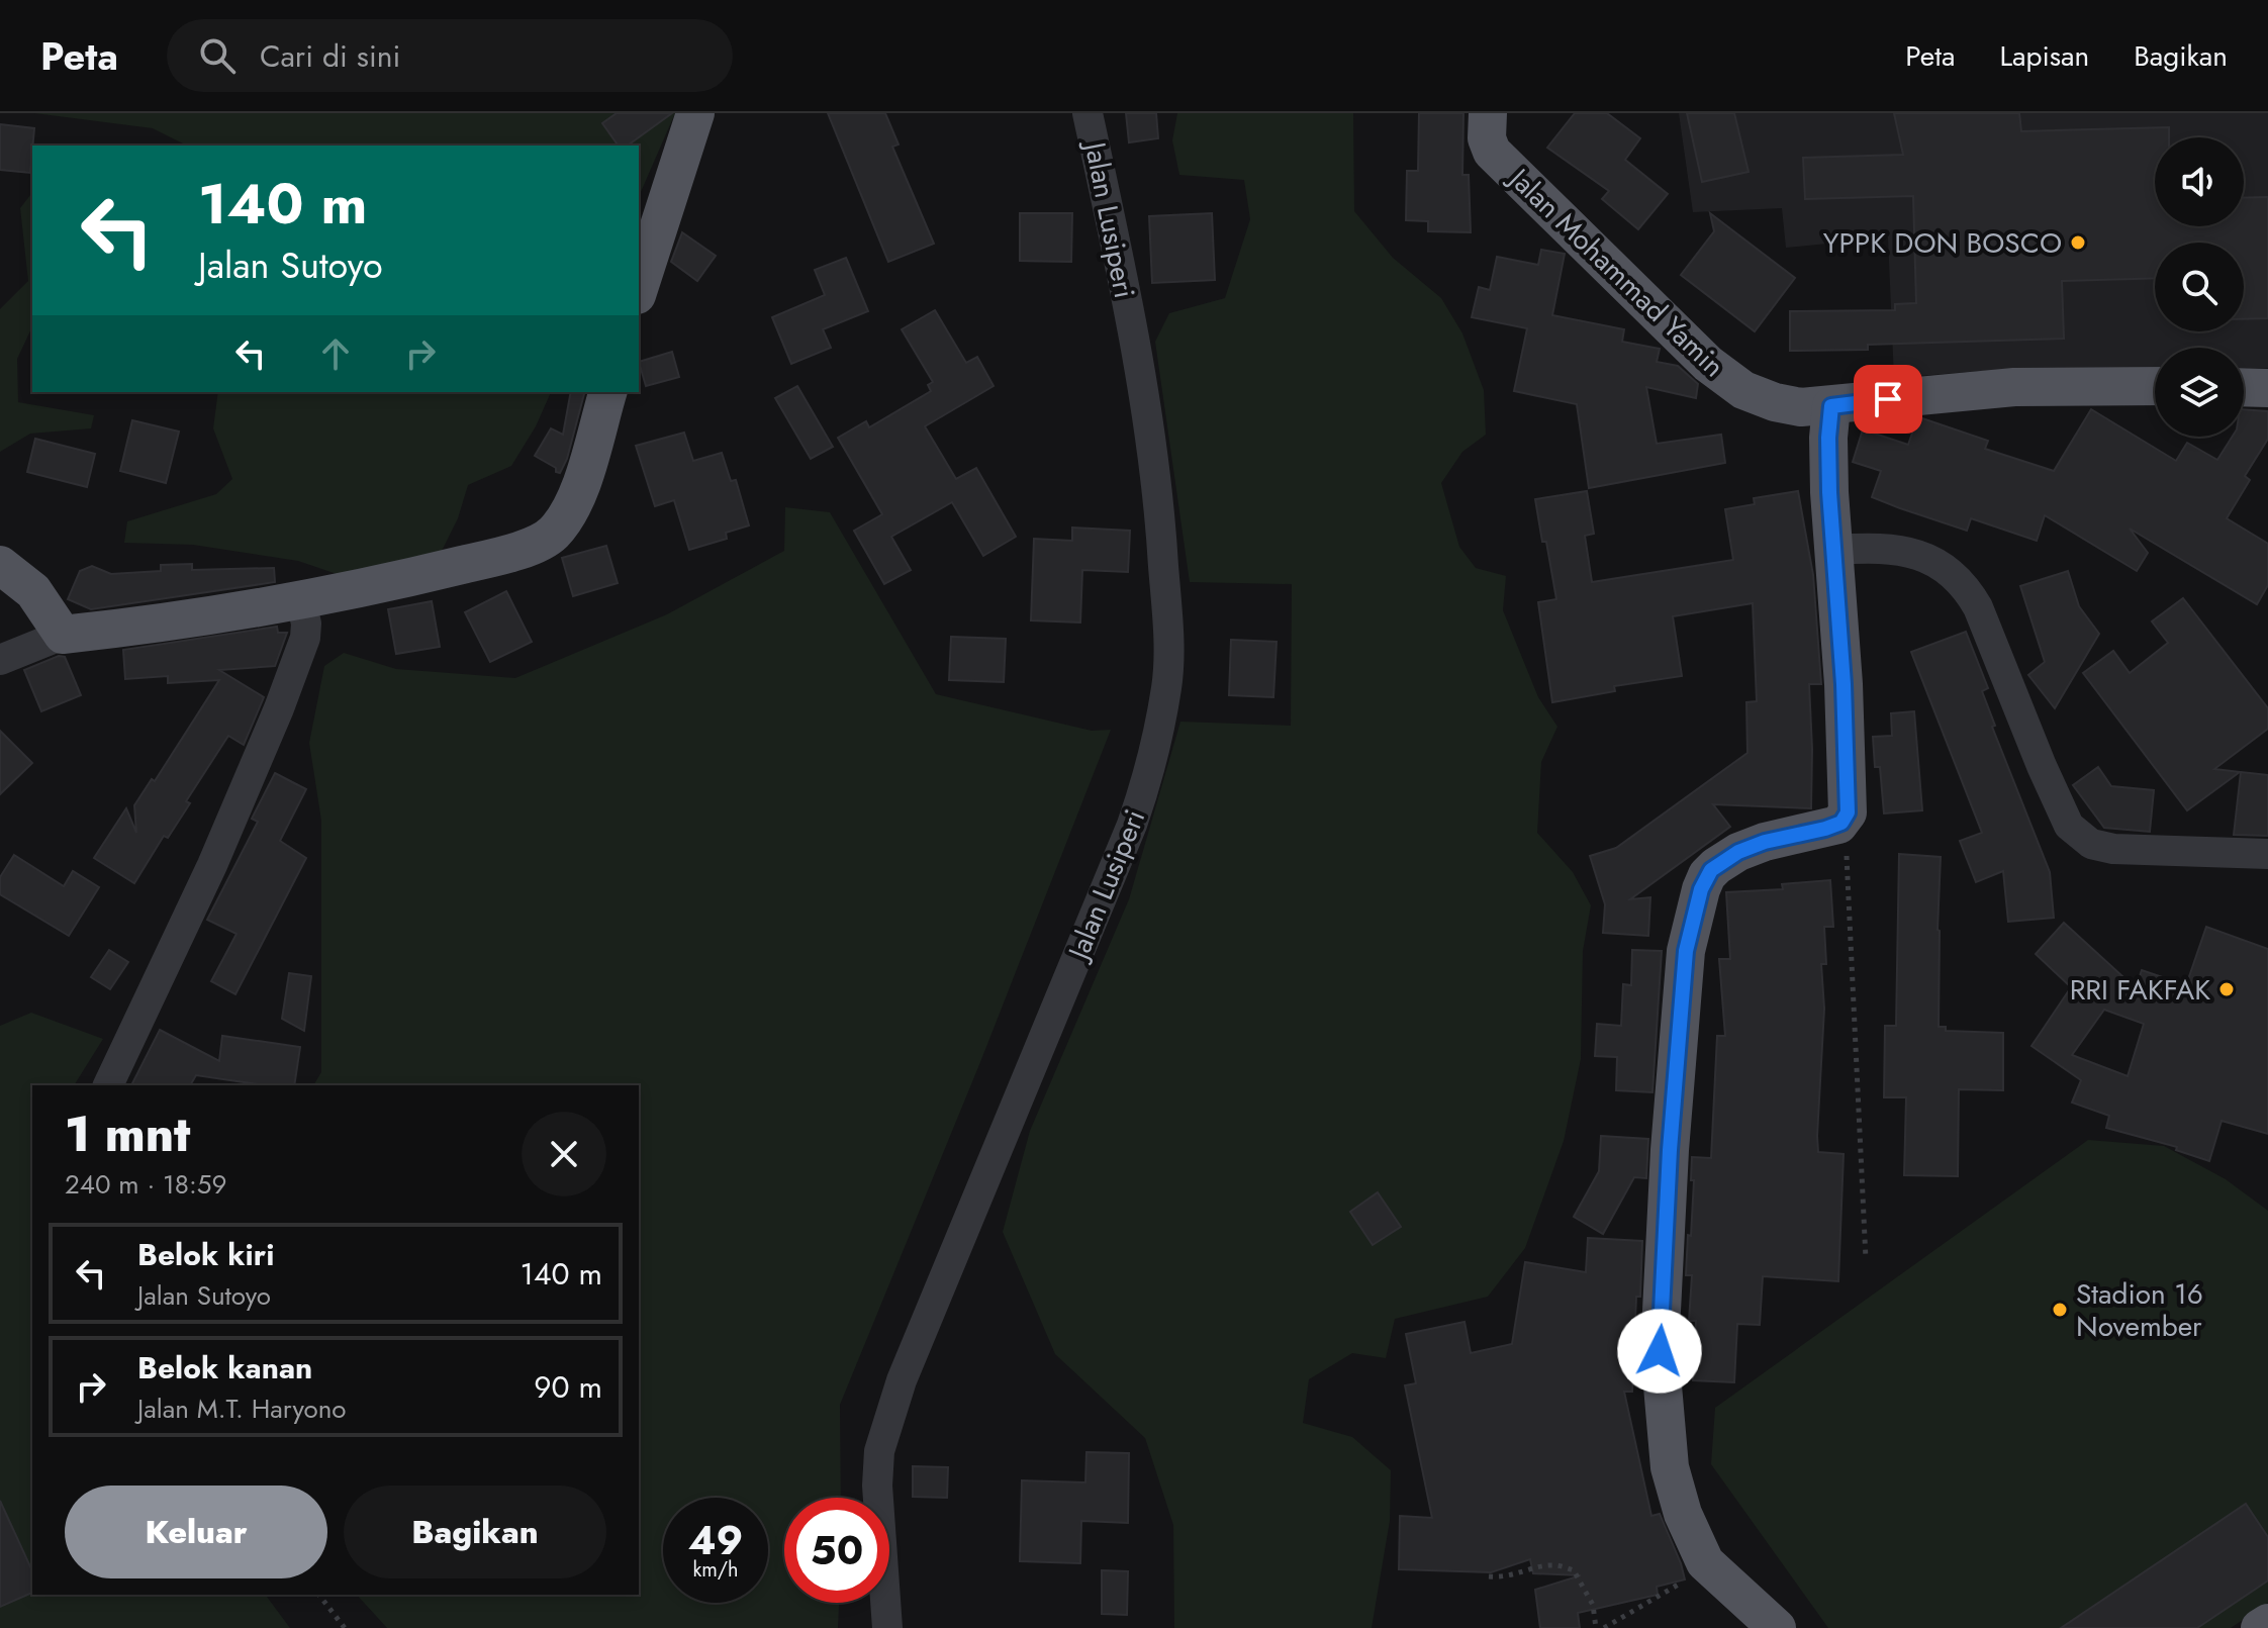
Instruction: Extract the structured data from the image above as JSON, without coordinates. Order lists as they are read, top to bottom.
{
  "streets": {
    "main road": ["Jalan Mohammad Yamin"],
    "street": ["Jalan Lusiperi"]
  },
  "places": ["YPPK DON BOSCO", "RRI FAKFAK", "Stadion 16 November"],
  "page": {
    "header": "Peta",
    "search": "Cari di sini",
    "nav": ["Peta", "Lapisan", "Bagikan"],
    "turn": ["140 m", "Jalan Sutoyo"],
    "heading": ["1 mnt", "240 m · 18:59"],
    "list": [
      {
        "name": "Belok kiri",
        "note": "Jalan Sutoyo",
        "value": "140 m"
      },
      {
        "name": "Belok kanan",
        "note": "Jalan M.T. Haryono",
        "value": "90 m"
      }
    ],
    "buttons": ["Keluar", "Bagikan"],
    "speed": "49 km/h",
    "limit": "50"
  }
}
